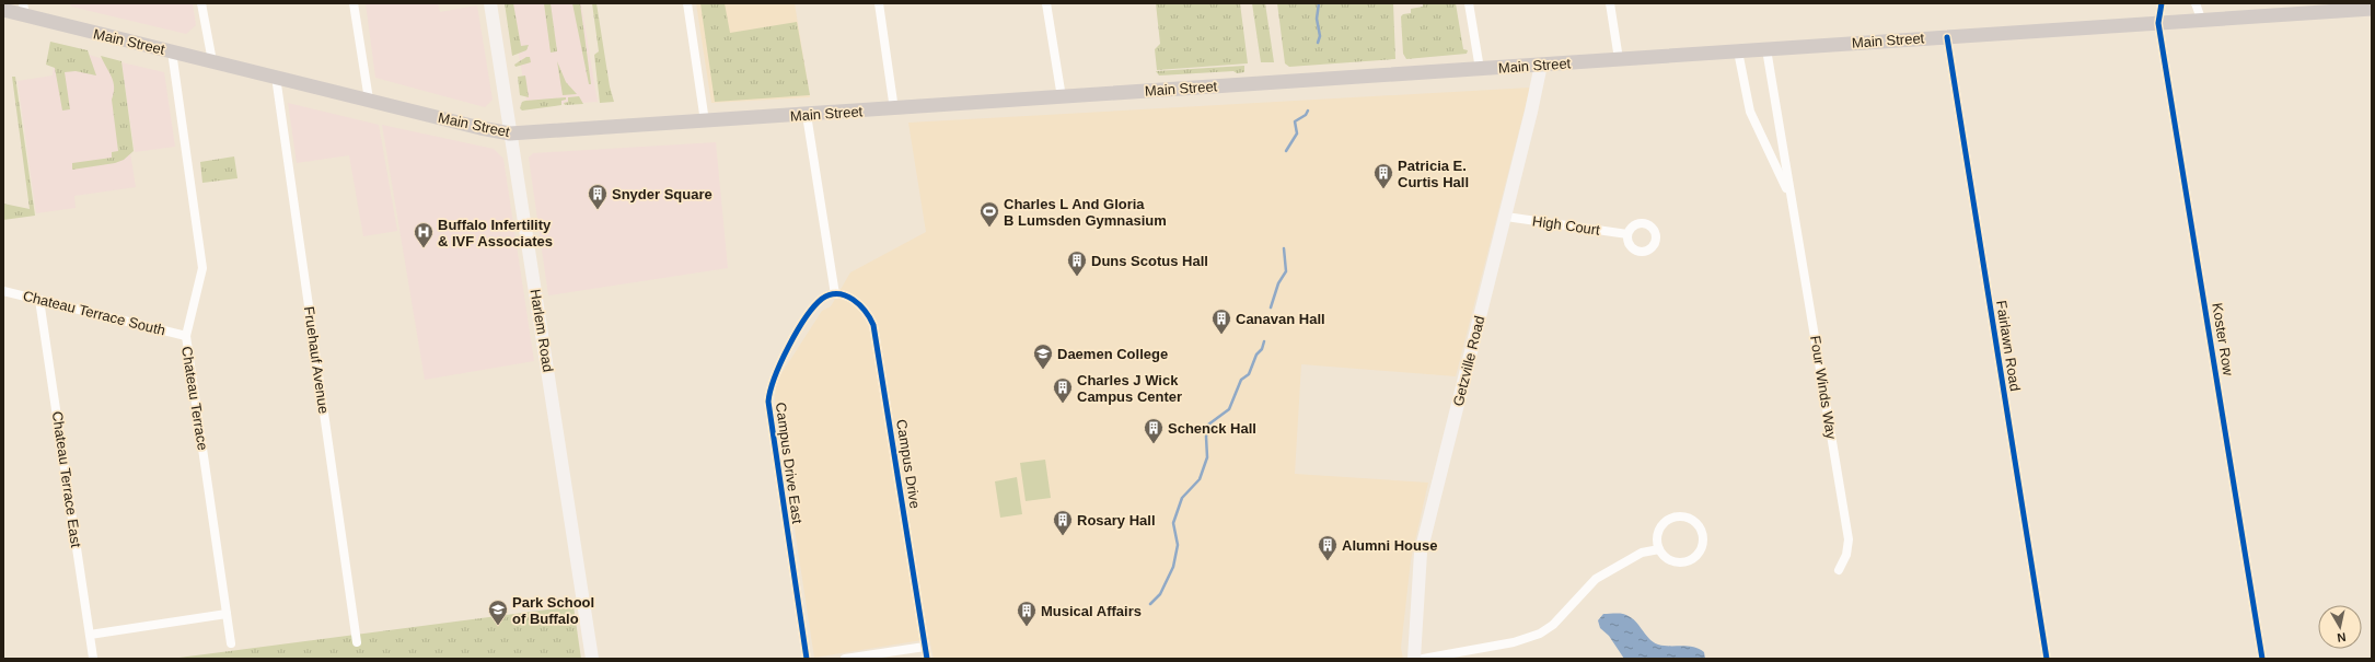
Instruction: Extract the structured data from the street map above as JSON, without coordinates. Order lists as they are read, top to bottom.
{
  "streets": {
    "main road": ["Main Street", "Harlem Road", "Getzville Road"],
    "street": [
      "High Court",
      "Chateau Terrace South",
      "Koster Row",
      "Fairlawn Road",
      "Fruehauf Avenue",
      "Four Winds Way",
      "Chateau Terrace",
      "Campus Drive East",
      "Campus Drive",
      "Chateau Terrace East"
    ]
  },
  "crossings": [
    ["Main Street", "Harlem Road"],
    ["Main Street", "Koster Row"],
    ["Main Street", "Fairlawn Road"],
    ["Main Street", "Fruehauf Avenue"],
    ["Main Street", "Getzville Road"],
    ["Main Street", "Four Winds Way"],
    ["Main Street", "Chateau Terrace"],
    ["High Court", "Getzville Road"],
    ["Chateau Terrace South", "Chateau Terrace"],
    ["Chateau Terrace South", "Chateau Terrace East"],
    ["Campus Drive East", "Campus Drive"]
  ],
  "places": {
    "building": [
      "Patricia E. Curtis Hall",
      "Snyder Square",
      "Duns Scotus Hall",
      "Canavan Hall",
      "Charles J Wick Campus Center",
      "Schenck Hall",
      "Rosary Hall",
      "Alumni House",
      "Musical Affairs"
    ],
    "sports": ["Charles L And Gloria B Lumsden Gymnasium"],
    "hospital": ["Buffalo Infertility & IVF Associates"],
    "school or university": ["Daemen College", "Park School of Buffalo"]
  },
  "north": "bottom"
}
